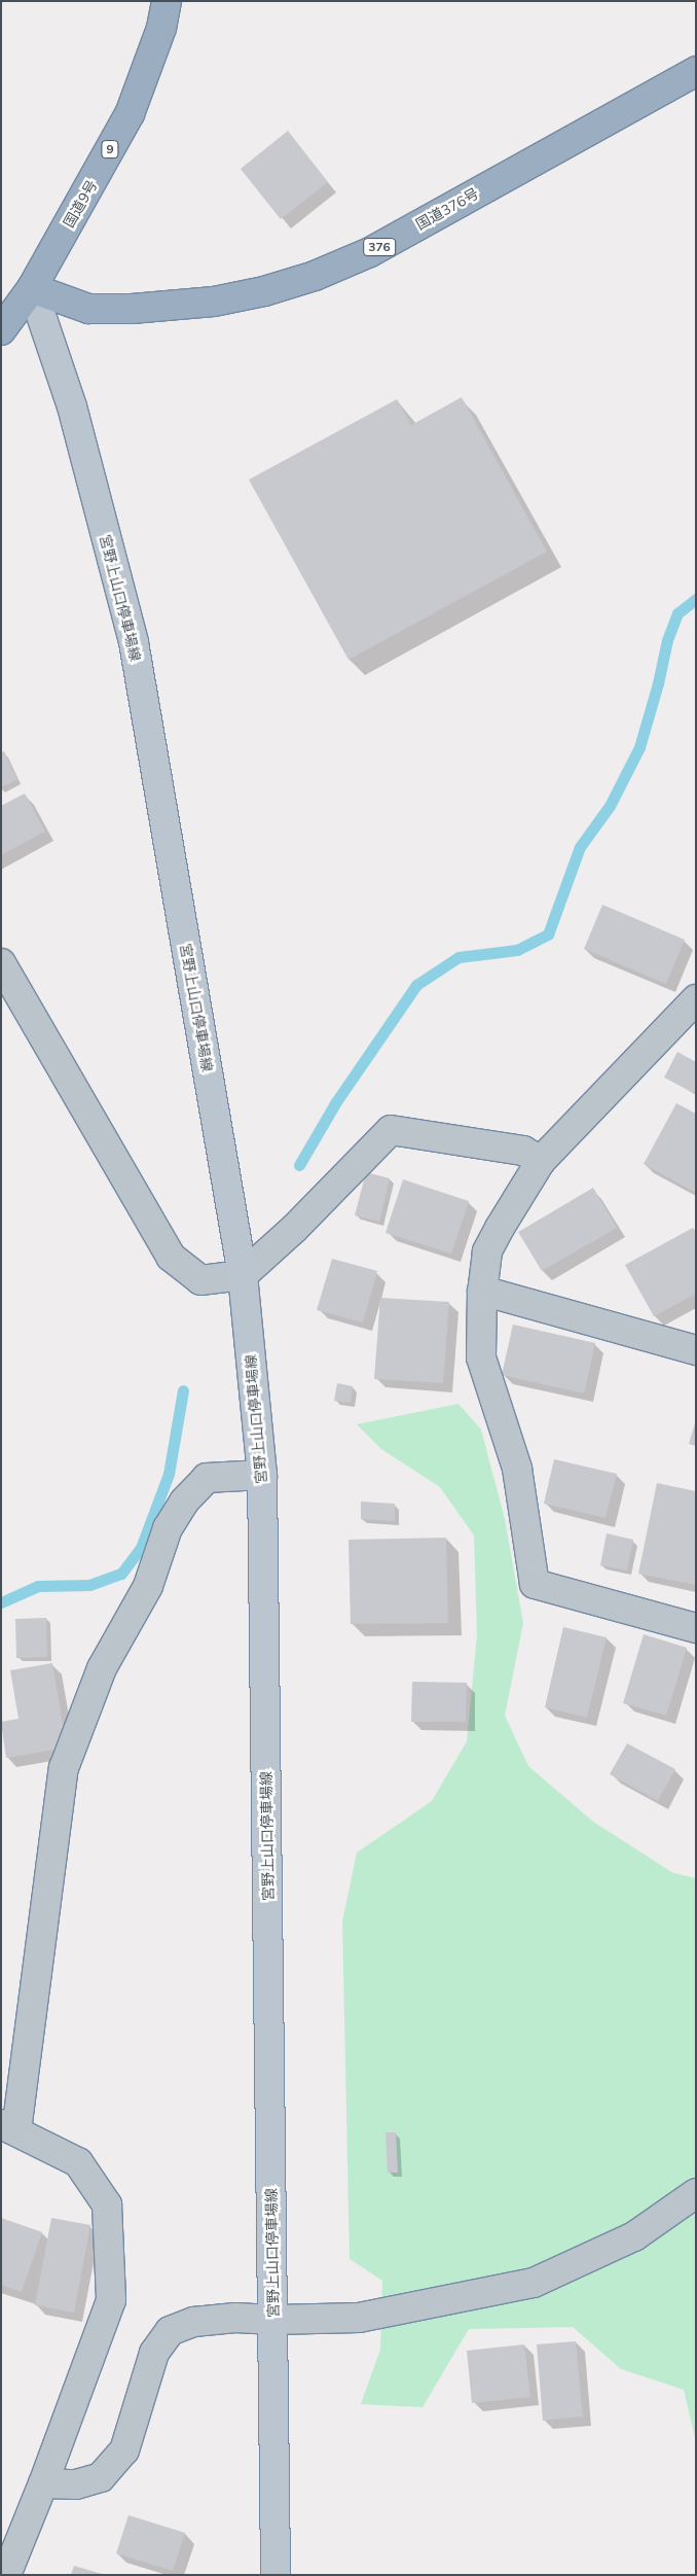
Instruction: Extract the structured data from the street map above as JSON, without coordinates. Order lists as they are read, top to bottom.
{
  "streets": {
    "highway": [
      "9",
      "国道9号",
      "国道376号",
      "376"
    ],
    "main road": ["宮野上山口停車場線"]
  },
  "crossings": [
    ["国道9号", "国道376号"],
    ["国道9号", "宮野上山口停車場線"],
    ["国道376号", "宮野上山口停車場線"]
  ]
}
